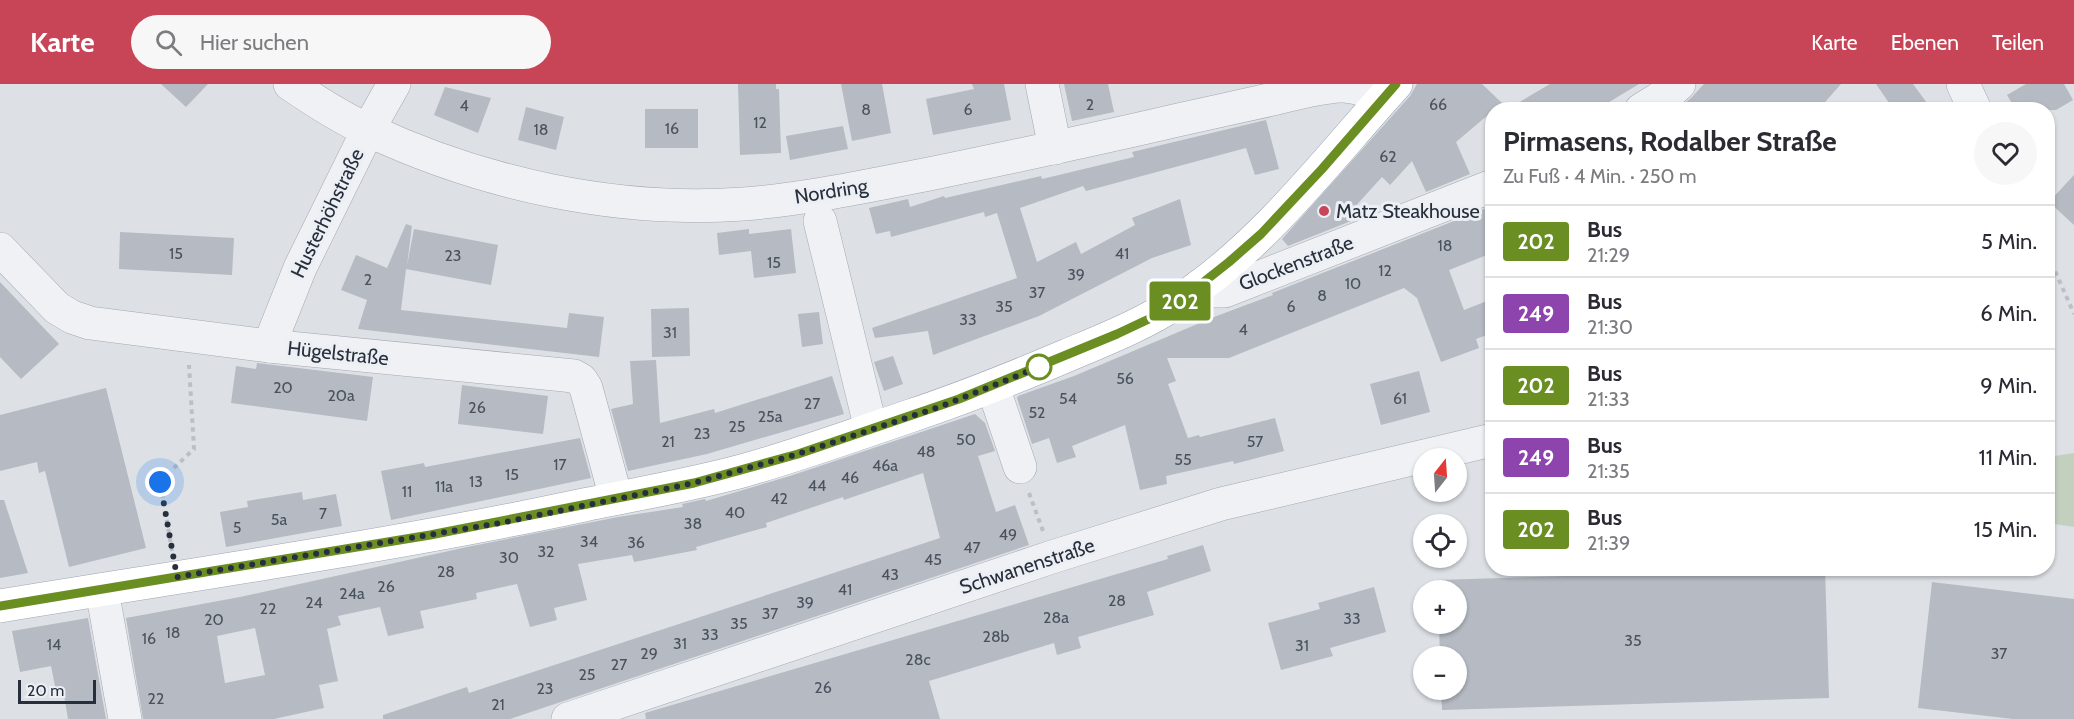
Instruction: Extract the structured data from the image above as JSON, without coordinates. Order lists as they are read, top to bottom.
{
  "streets": {
    "street": [
      "Nordring",
      "Husterhöhstraße",
      "Glockenstraße",
      "Hügelstraße",
      "Schwanenstraße"
    ]
  },
  "crossings": [
    ["Nordring", "Husterhöhstraße"],
    ["Husterhöhstraße", "Hügelstraße"]
  ],
  "places": ["Matz Steakhouse"],
  "lines": ["bus line 202"],
  "house_numbers": [
    "2",
    "66",
    "4",
    "8",
    "6",
    "12",
    "16",
    "18",
    "62",
    "18",
    "15",
    "41",
    "23",
    "15",
    "12",
    "39",
    "2",
    "10",
    "37",
    "8",
    "35",
    "6",
    "33",
    "4",
    "31",
    "56",
    "20",
    "20a",
    "54",
    "61",
    "27",
    "26",
    "52",
    "25a",
    "25",
    "23",
    "50",
    "21",
    "57",
    "48",
    "55",
    "17",
    "46a",
    "15",
    "46",
    "13",
    "44",
    "11a",
    "11",
    "42",
    "40",
    "7",
    "5a",
    "38",
    "5",
    "49",
    "34",
    "36",
    "47",
    "32",
    "30",
    "45",
    "28",
    "43",
    "26",
    "41",
    "24a",
    "28",
    "24",
    "39",
    "22",
    "37",
    "28a",
    "33",
    "20",
    "35",
    "18",
    "33",
    "28b",
    "16",
    "35",
    "31",
    "14",
    "31",
    "29",
    "37",
    "28c",
    "27",
    "25",
    "26",
    "23",
    "22",
    "21"
  ],
  "scale_bar": "20 m",
  "north": "top",
  "page": {
    "header": "Karte",
    "search": "Hier suchen",
    "nav": ["Karte", "Ebenen", "Teilen"],
    "on_map": "202",
    "heading": ["Pirmasens, Rodalber Straße", "Zu Fuß · 4 Min. · 250 m"],
    "list": [
      {
        "mark": "202",
        "name": "Bus",
        "note": "21:29",
        "value": "5 Min."
      },
      {
        "mark": "249",
        "name": "Bus",
        "note": "21:30",
        "value": "6 Min."
      },
      {
        "mark": "202",
        "name": "Bus",
        "note": "21:33",
        "value": "9 Min."
      },
      {
        "mark": "249",
        "name": "Bus",
        "note": "21:35",
        "value": "11 Min."
      },
      {
        "mark": "202",
        "name": "Bus",
        "note": "21:39",
        "value": "15 Min."
      }
    ],
    "map_buttons": ["+", "−"],
    "scale": "20 m"
  }
}
